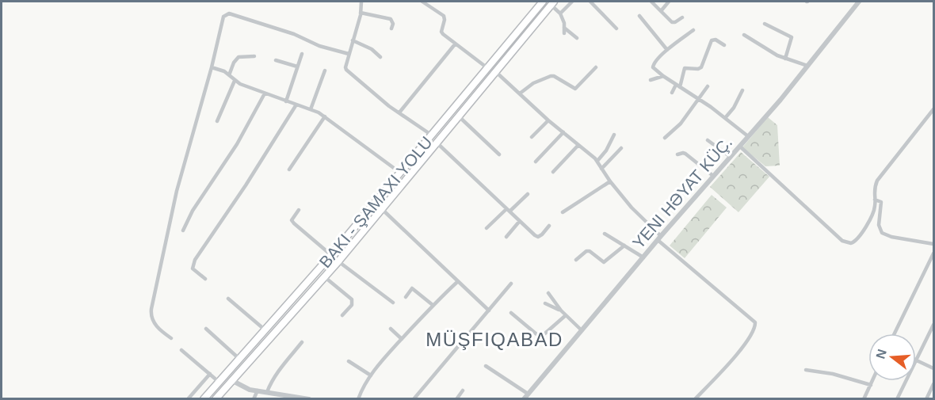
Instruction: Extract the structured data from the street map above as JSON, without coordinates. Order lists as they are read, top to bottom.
{
  "streets": {
    "street": ["YENI HƏYAT KÜÇ."]
  },
  "districts": ["MÜŞFIQABAD"],
  "north": "left"
}
